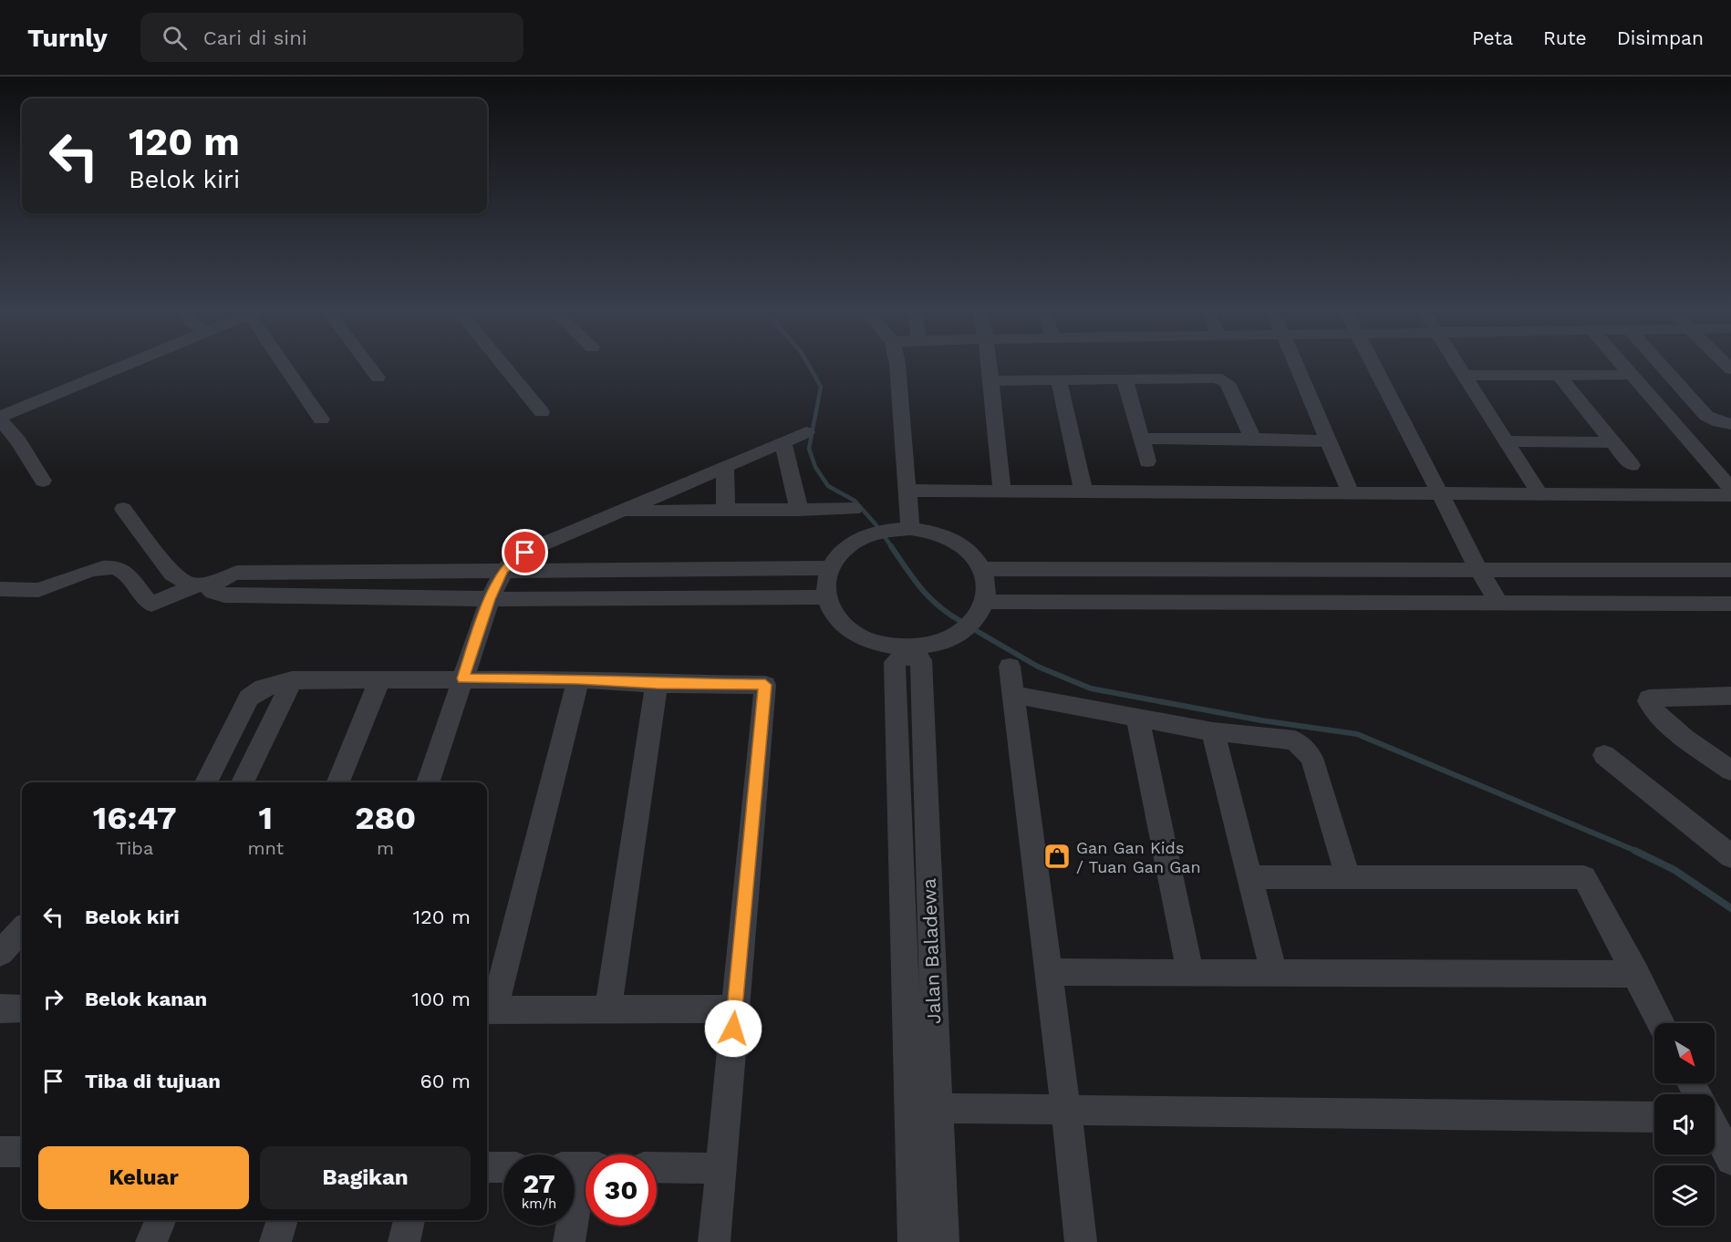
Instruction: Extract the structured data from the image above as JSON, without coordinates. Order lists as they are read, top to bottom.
{
  "streets": {
    "street": ["Jalan Baladewa"]
  },
  "places": {
    "shop": ["Gan Gan Kids / Tuan Gan Gan"]
  },
  "north": "bottom right",
  "page": {
    "header": "Turnly",
    "search": "Cari di sini",
    "nav": ["Peta", "Rute", "Disimpan"],
    "turn": ["120 m", "Belok kiri"],
    "eta": [
      "16:47",
      "Tiba",
      "1",
      "mnt",
      "280",
      "m"
    ],
    "list": [
      {
        "name": "Belok kiri",
        "value": "120 m"
      },
      {
        "name": "Belok kanan",
        "value": "100 m"
      },
      {
        "name": "Tiba di tujuan",
        "value": "60 m"
      }
    ],
    "buttons": ["Keluar", "Bagikan"],
    "speed": "27 km/h",
    "limit": "30"
  }
}
